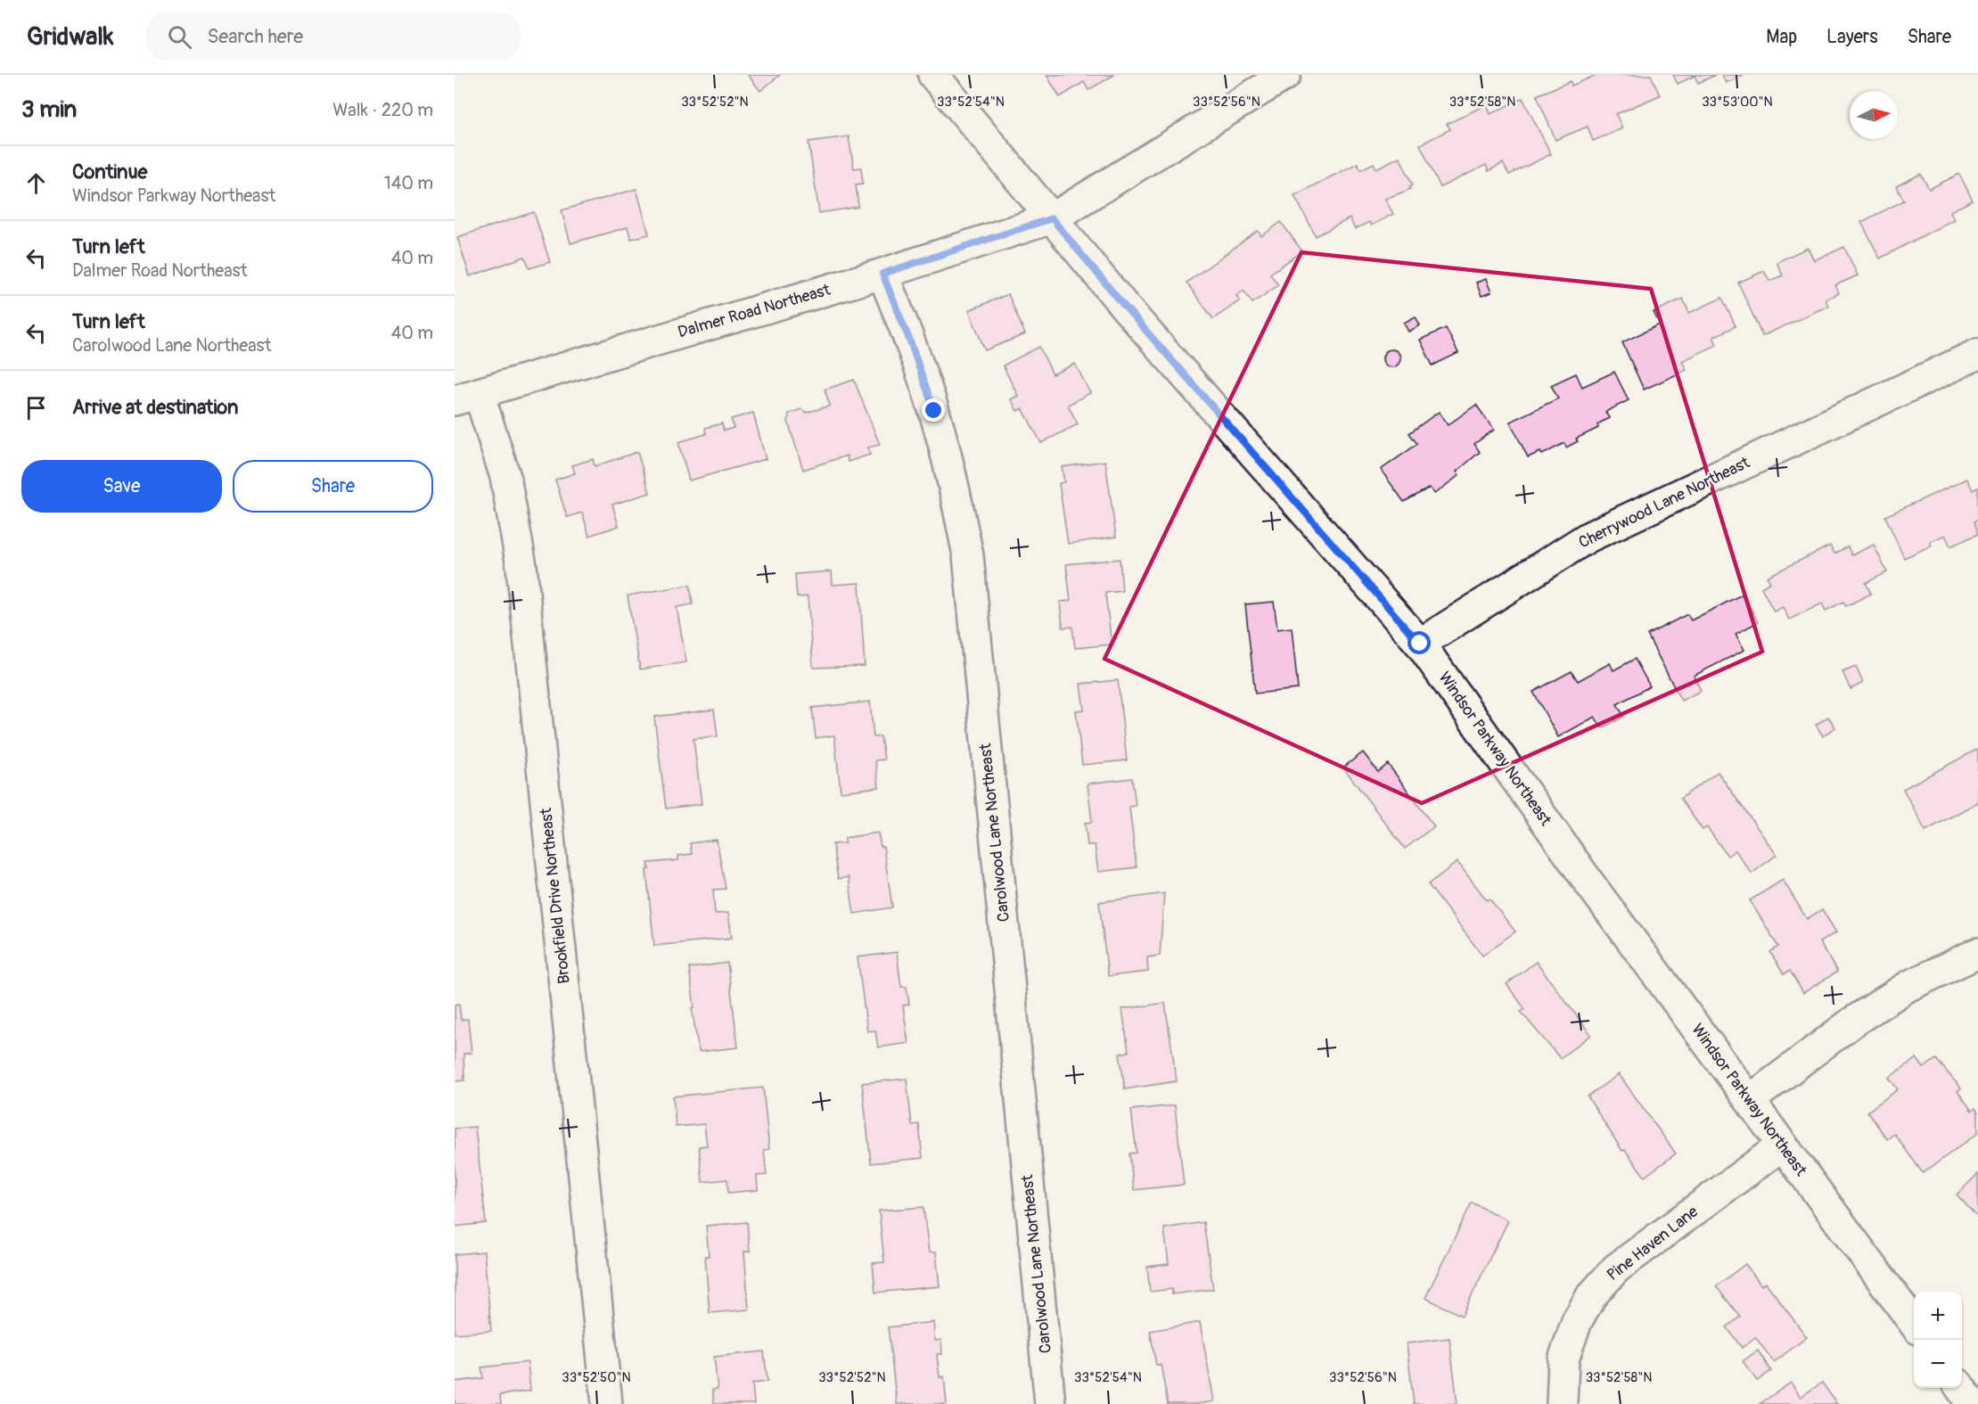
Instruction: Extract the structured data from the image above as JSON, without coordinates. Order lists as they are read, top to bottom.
{
  "streets": {
    "street": [
      "Dalmer Road Northeast",
      "Cherrywood Lane Northeast",
      "Windsor Parkway Northeast",
      "Carolwood Lane Northeast",
      "Brookfield Drive Northeast",
      "Pine Haven Lane"
    ]
  },
  "crossings": [
    ["Dalmer Road Northeast", "Windsor Parkway Northeast"],
    ["Dalmer Road Northeast", "Carolwood Lane Northeast"],
    ["Dalmer Road Northeast", "Brookfield Drive Northeast"],
    ["Cherrywood Lane Northeast", "Windsor Parkway Northeast"],
    ["Windsor Parkway Northeast", "Pine Haven Lane"]
  ],
  "north": "right",
  "page": {
    "header": "Gridwalk",
    "search": "Search here",
    "nav": ["Map", "Layers", "Share"],
    "heading": ["3 min", "Walk · 220 m"],
    "list": [
      ["Continue", "Windsor Parkway Northeast", "140 m"],
      ["Turn left", "Dalmer Road Northeast", "40 m"],
      ["Turn left", "Carolwood Lane Northeast", "40 m"],
      "Arrive at destination"
    ],
    "buttons": ["Save", "Share"],
    "map_buttons": ["+", "−"]
  },
  "coordinates": [
    "33°52'52\"N",
    "33°52'54\"N",
    "33°52'56\"N",
    "33°52'58\"N",
    "33°53'00\"N",
    "33°52'50\"N"
  ]
}
